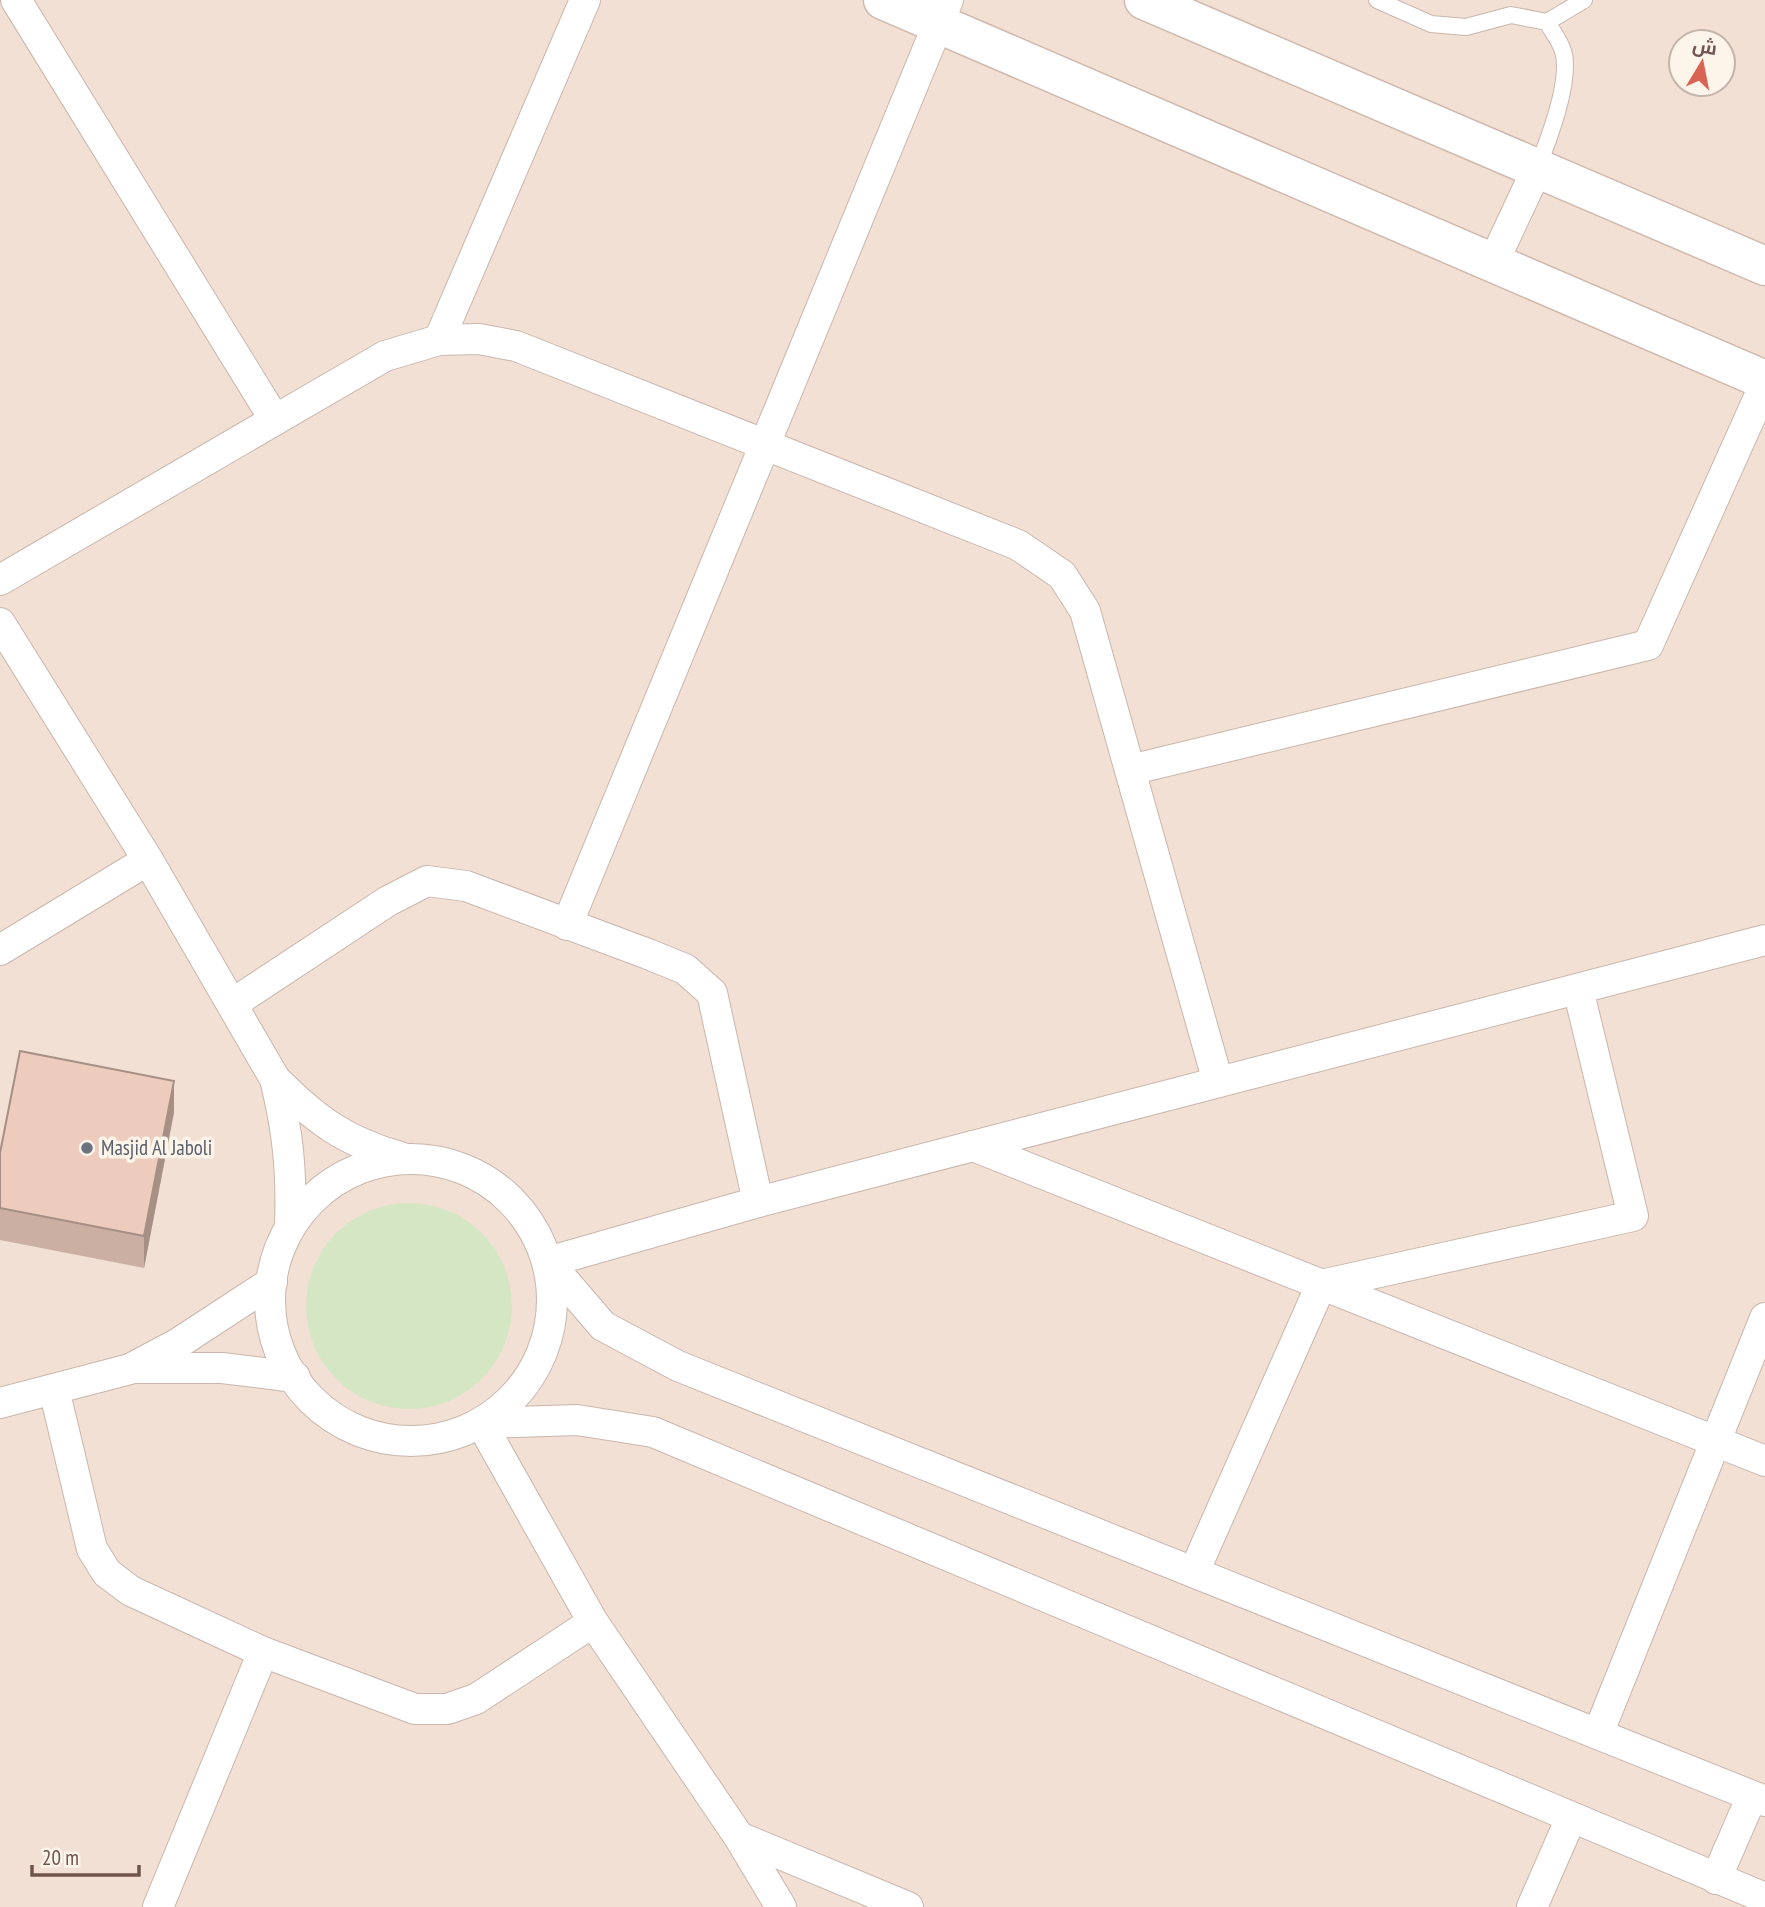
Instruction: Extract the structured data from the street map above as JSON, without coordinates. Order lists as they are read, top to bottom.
{
  "places": ["Masjid Al Jaboli"],
  "scale_bar": "20 m",
  "north": "top"
}
